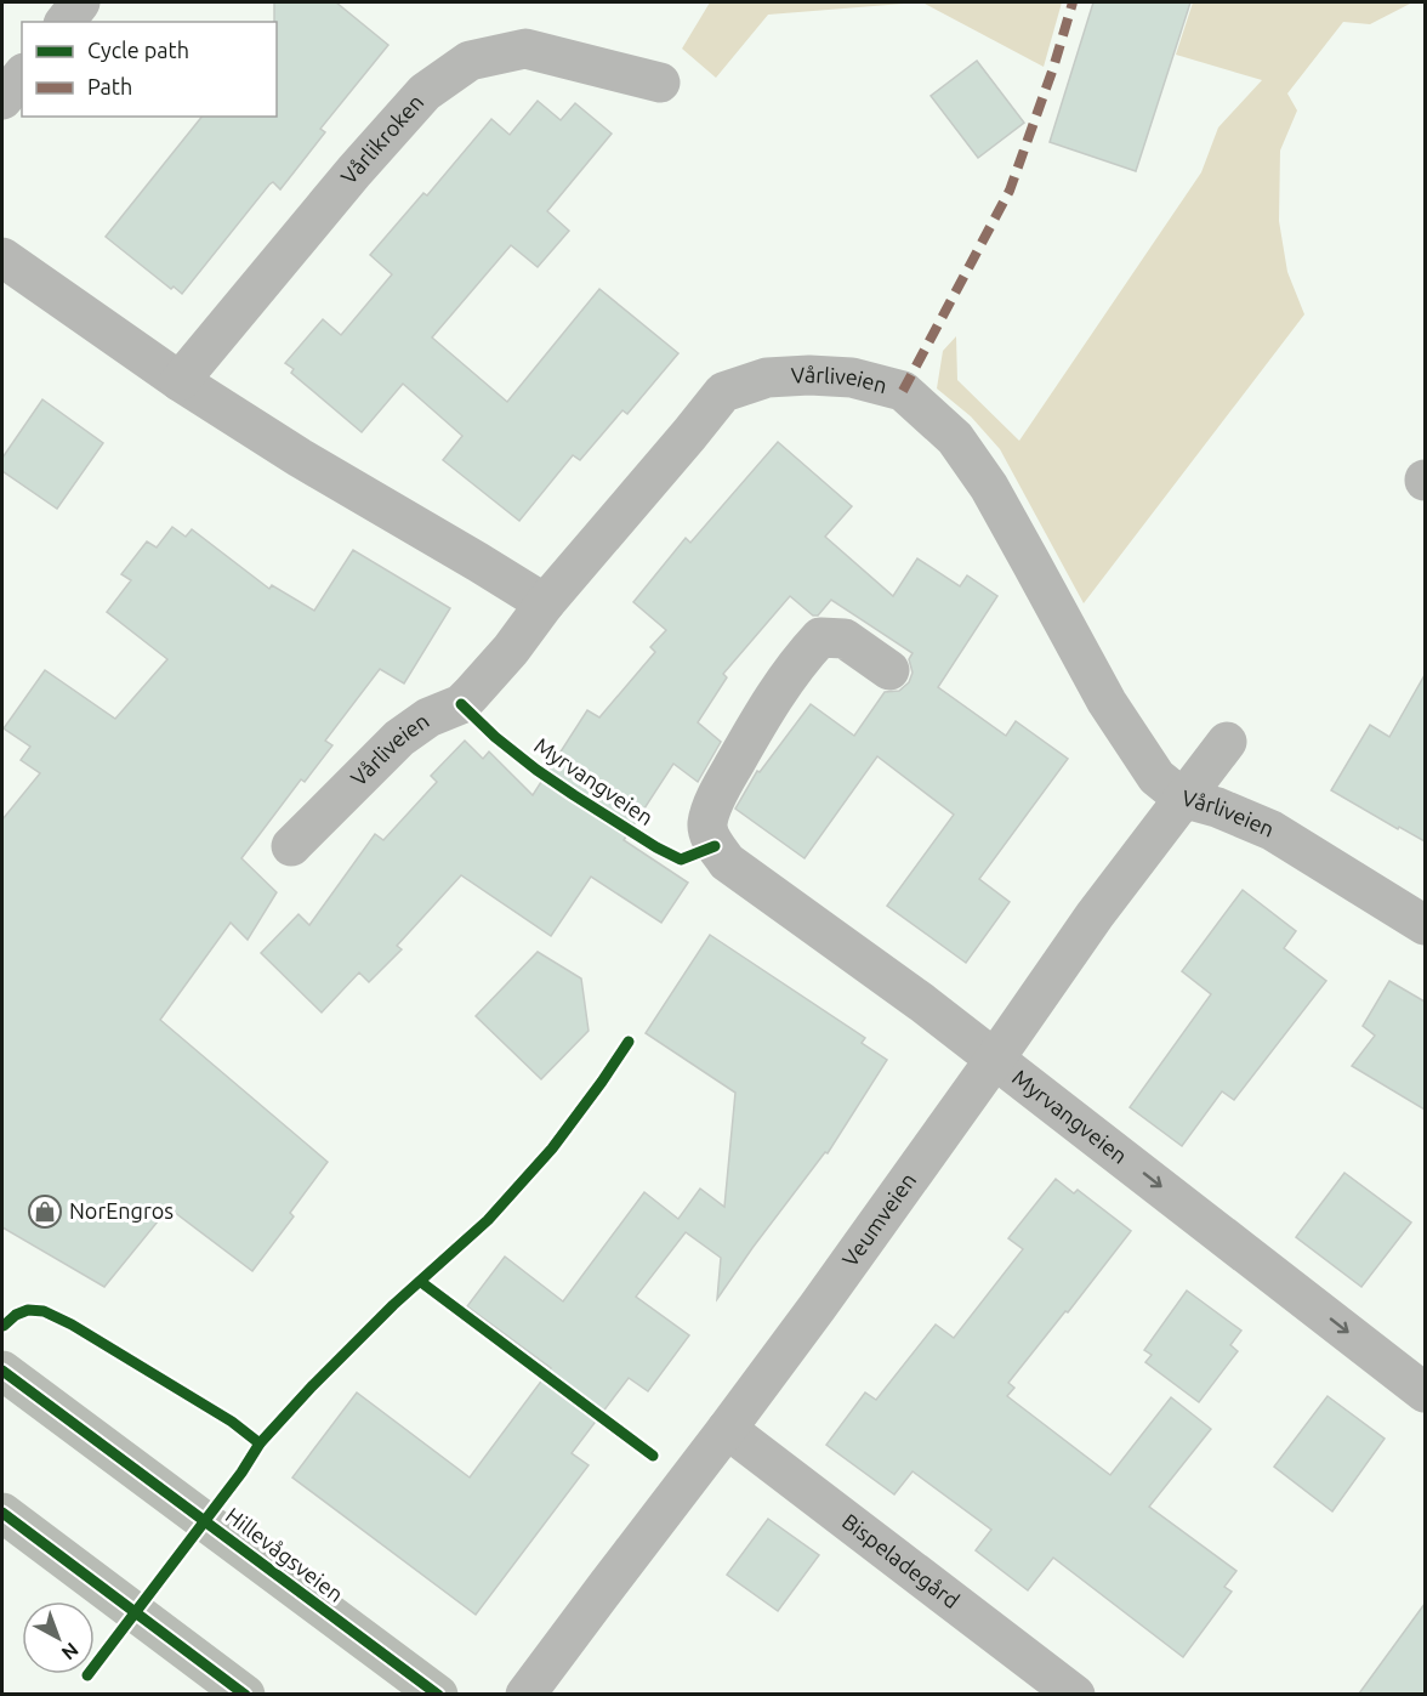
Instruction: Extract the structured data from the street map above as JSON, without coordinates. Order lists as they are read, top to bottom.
{
  "streets": {
    "main road": ["Hillevågsveien"],
    "street": [
      "Vårlikroken",
      "Vårliveien",
      "Myrvangveien",
      "Veumveien",
      "Bispeladegård"
    ]
  },
  "crossings": [
    ["Vårliveien", "Veumveien"],
    ["Myrvangveien", "Veumveien"],
    ["Veumveien", "Bispeladegård"]
  ],
  "one_way": ["Myrvangveien"],
  "places": {
    "shop": ["NorEngros"]
  },
  "legend": ["Cycle path", "Path"],
  "north": "bottom right"
}
